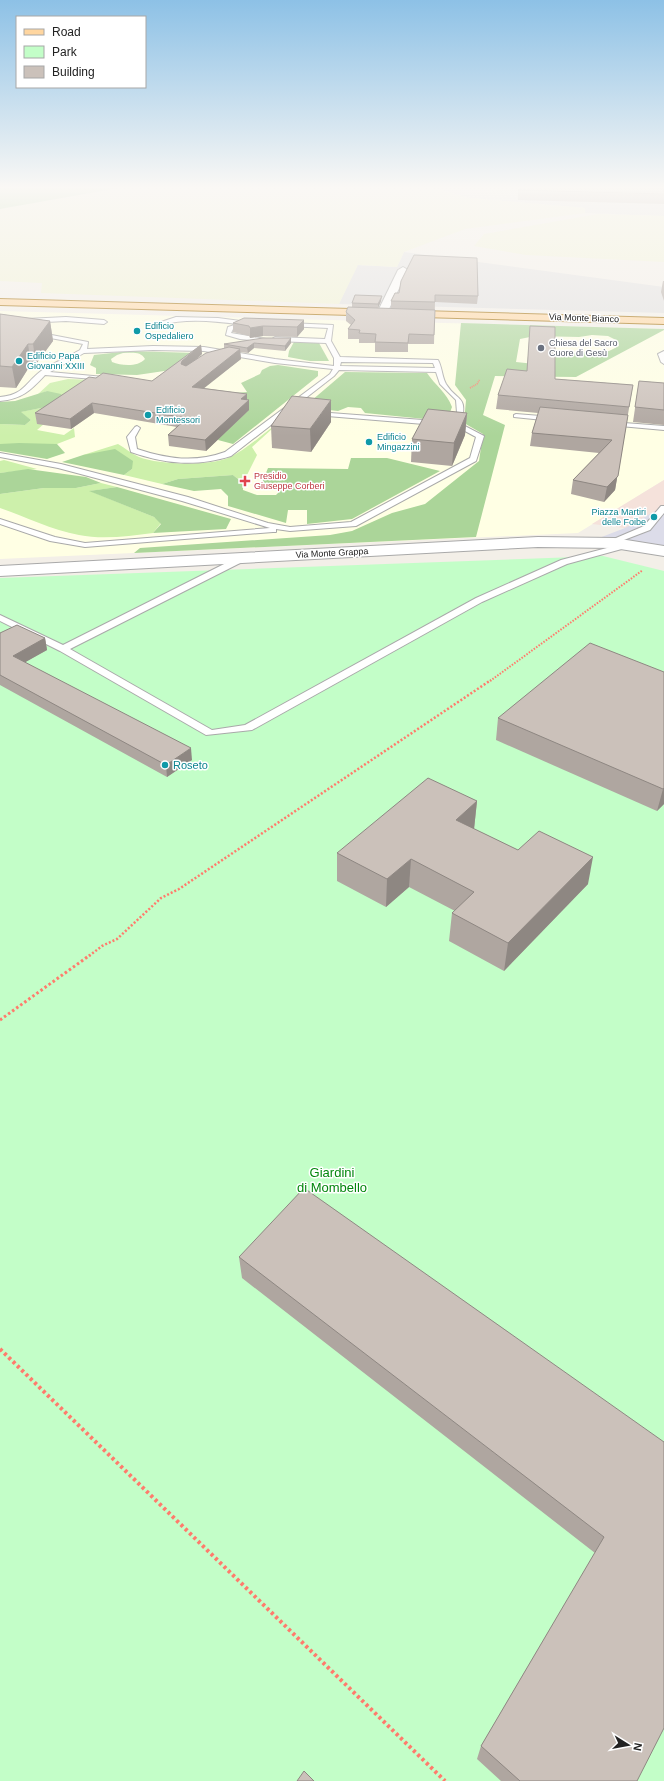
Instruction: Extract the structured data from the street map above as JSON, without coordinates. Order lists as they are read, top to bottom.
{
  "streets": {
    "main road": ["Via Monte Bianco"],
    "street": ["Via Monte Grappa"]
  },
  "parks": ["Giardini di Mombello"],
  "places": {
    "other": [
      "Edificio Ospedaliero",
      "Chiesa del Sacro Cuore di Gesù",
      "Edificio Papa Giovanni XXIII",
      "Edificio Montessori",
      "Edificio Mingazzini",
      "Piazza Martiri delle Foibe",
      "Roseto"
    ],
    "health": ["Presidio Giuseppe Corberi"]
  },
  "legend": ["Road", "Park", "Building"],
  "north": "right"
}
